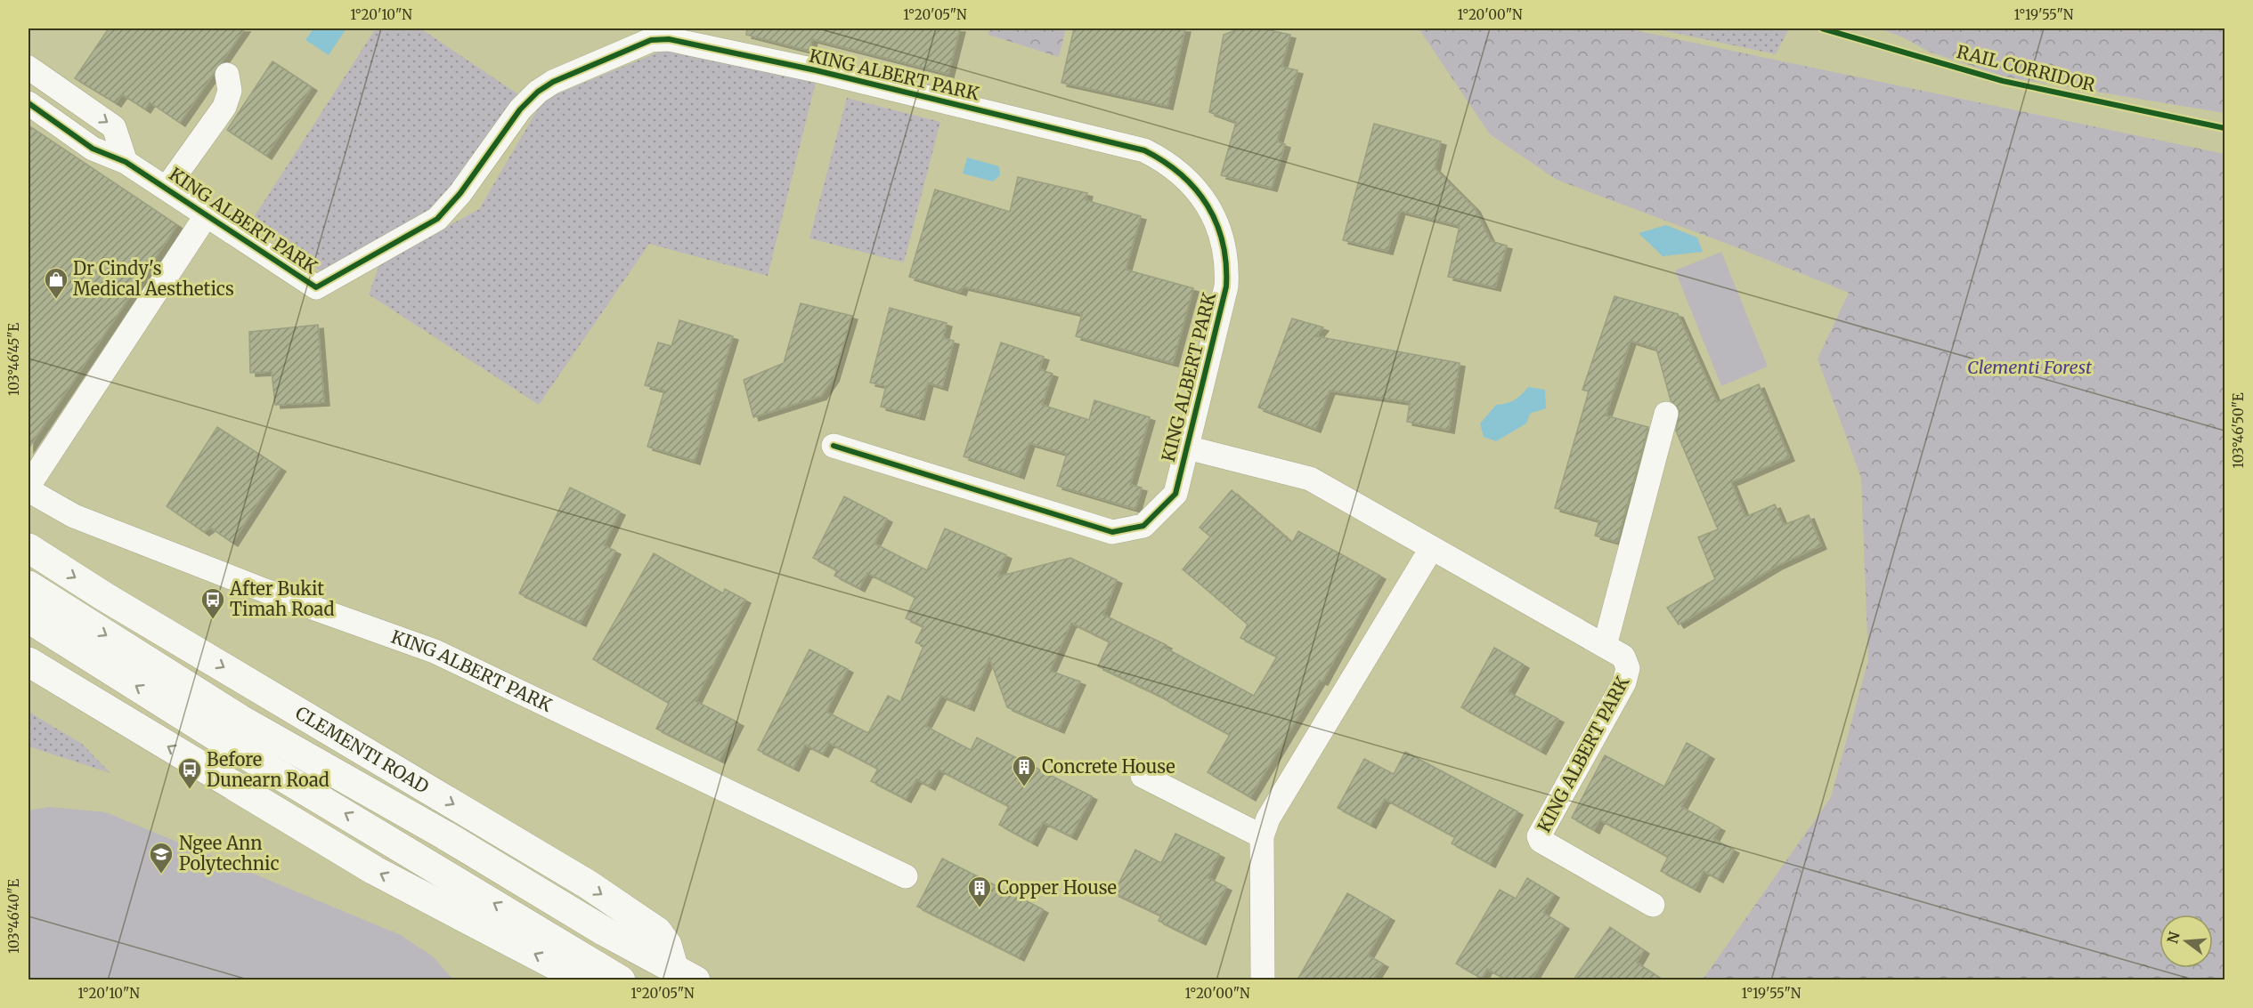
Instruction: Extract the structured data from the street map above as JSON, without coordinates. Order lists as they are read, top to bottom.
{
  "streets": {
    "main road": ["CLEMENTI ROAD"],
    "street": ["KING ALBERT PARK"],
    "cycle path": ["RAIL CORRIDOR"]
  },
  "parks": ["Clementi Forest"],
  "places": {
    "shop": ["Dr Cindy's Medical Aesthetics"],
    "bus stop": ["After Bukit Timah Road", "Before Dunearn Road"],
    "building": ["Concrete House", "Copper House"],
    "school or university": ["Ngee Ann Polytechnic"]
  },
  "north": "left",
  "coordinates": [
    "1°20'10\"N",
    "1°20'05\"N",
    "1°20'00\"N",
    "1°19'55\"N",
    "103°46'45\"E",
    "103°46'50\"E",
    "103°46'40\"E"
  ]
}
